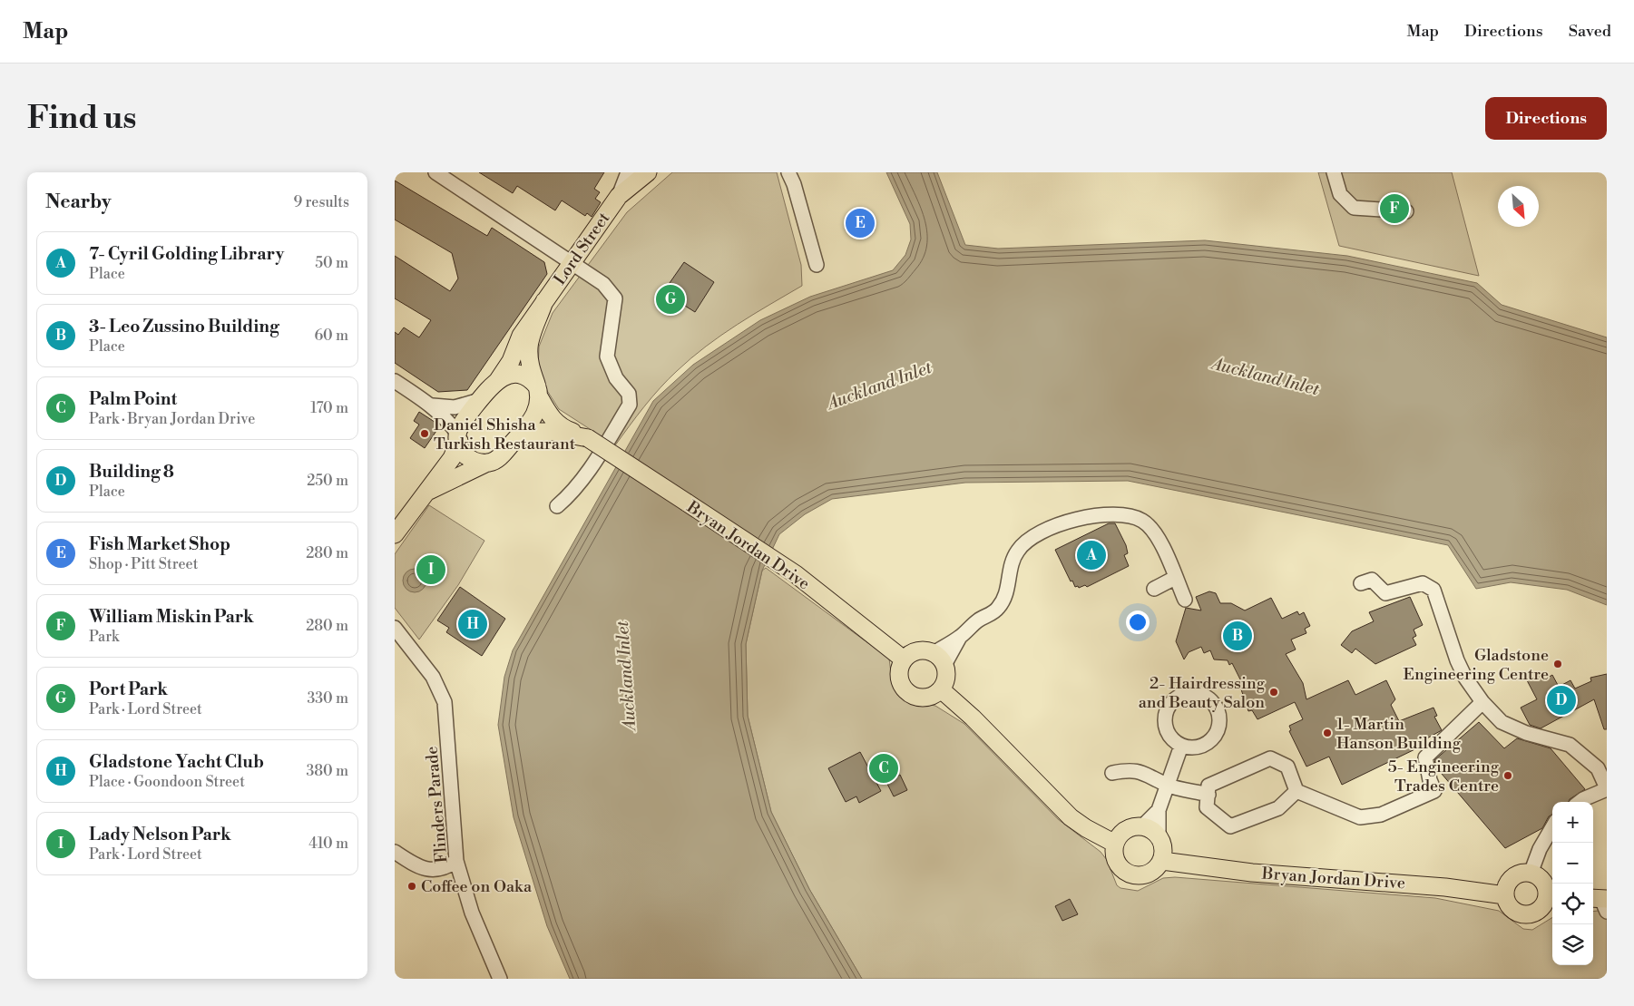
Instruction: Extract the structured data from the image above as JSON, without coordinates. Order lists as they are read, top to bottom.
{
  "streets": {
    "main road": ["Lord Street", "Bryan Jordan Drive"],
    "street": ["Flinders Parade"]
  },
  "crossings": [
    ["Lord Street", "Bryan Jordan Drive"]
  ],
  "water": ["Auckland Inlet"],
  "places": [
    "Daniel Shisha Turkish Restaurant",
    "Gladstone Engineering Centre",
    "2- Hairdressing and Beauty Salon",
    "1- Martin Hanson Building",
    "5- Engineering Trades Centre",
    "Coffee on Oaka"
  ],
  "north": "bottom right",
  "page": {
    "header": "Map",
    "nav": ["Map", "Directions", "Saved"],
    "buttons": "Directions",
    "title": "Find us",
    "heading": ["Nearby", "9 results"],
    "pins": [
      "F",
      "E",
      "G",
      "A",
      "I",
      "H",
      "B",
      "D",
      "C"
    ],
    "list": [
      {
        "mark": "A",
        "name": "7- Cyril Golding Library",
        "note": "Place",
        "value": "50 m"
      },
      {
        "mark": "B",
        "name": "3- Leo Zussino Building",
        "note": "Place",
        "value": "60 m"
      },
      {
        "mark": "C",
        "name": "Palm Point",
        "note": "Park · Bryan Jordan Drive",
        "value": "170 m"
      },
      {
        "mark": "D",
        "name": "Building 8",
        "note": "Place",
        "value": "250 m"
      },
      {
        "mark": "E",
        "name": "Fish Market Shop",
        "note": "Shop · Pitt Street",
        "value": "280 m"
      },
      {
        "mark": "F",
        "name": "William Miskin Park",
        "note": "Park",
        "value": "280 m"
      },
      {
        "mark": "G",
        "name": "Port Park",
        "note": "Park · Lord Street",
        "value": "330 m"
      },
      {
        "mark": "H",
        "name": "Gladstone Yacht Club",
        "note": "Place · Goondoon Street",
        "value": "380 m"
      },
      {
        "mark": "I",
        "name": "Lady Nelson Park",
        "note": "Park · Lord Street",
        "value": "410 m"
      }
    ],
    "map_buttons": ["+", "−"]
  }
}
